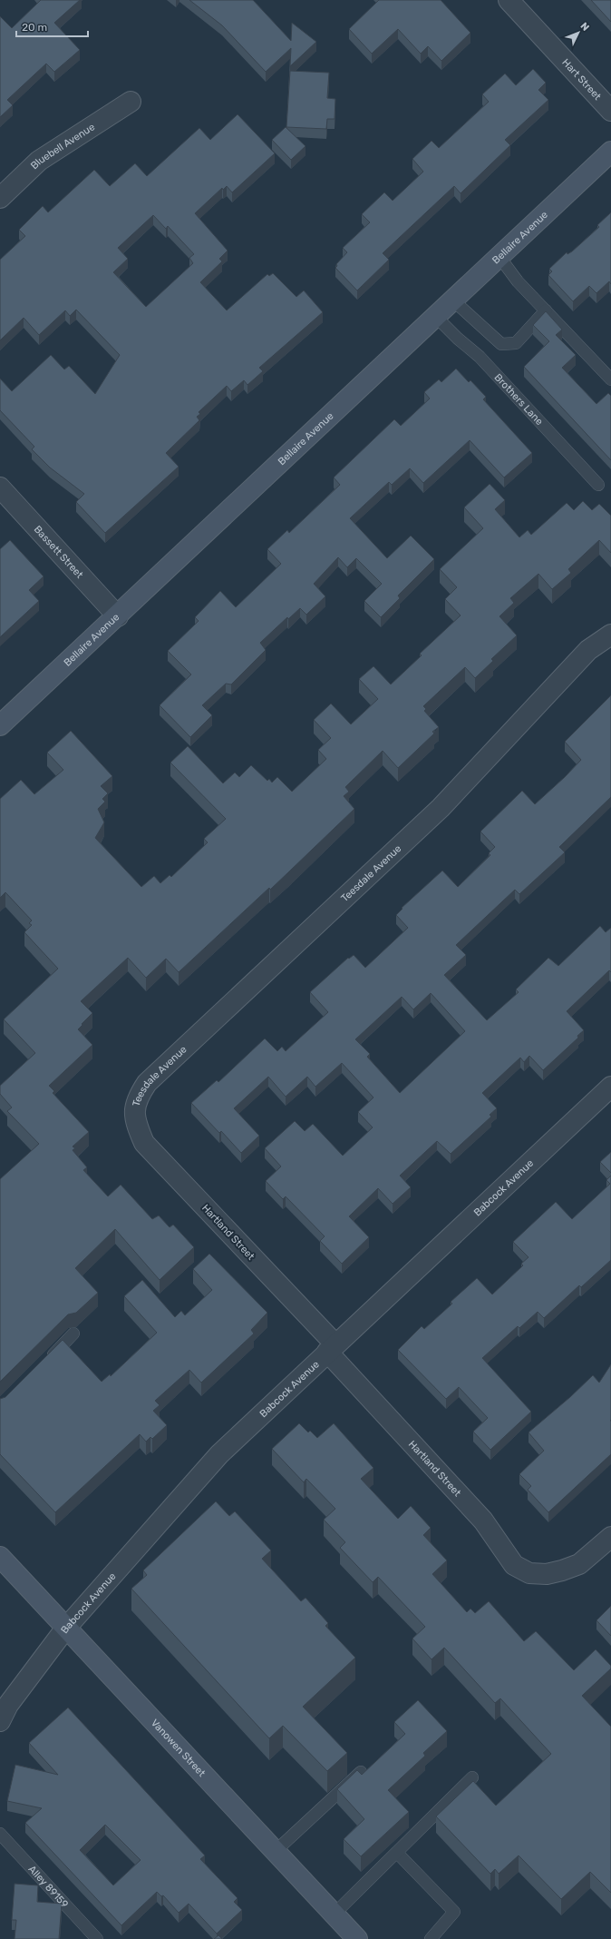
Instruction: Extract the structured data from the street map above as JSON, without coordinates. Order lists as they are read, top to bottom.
{
  "streets": {
    "street": [
      "Hart Street",
      "Bluebell Avenue",
      "Bellaire Avenue",
      "Bassett Street",
      "Teesdale Avenue",
      "Babcock Avenue",
      "Hartland Street",
      "Vanowen Street"
    ],
    "lane": ["Brothers Lane", "Alley 89159"]
  },
  "crossings": [
    ["Bellaire Avenue", "Brothers Lane"],
    ["Bellaire Avenue", "Bassett Street"],
    ["Teesdale Avenue", "Hartland Street"],
    ["Babcock Avenue", "Hartland Street"],
    ["Babcock Avenue", "Vanowen Street"]
  ],
  "scale_bar": "20 m",
  "north": "top right"
}
